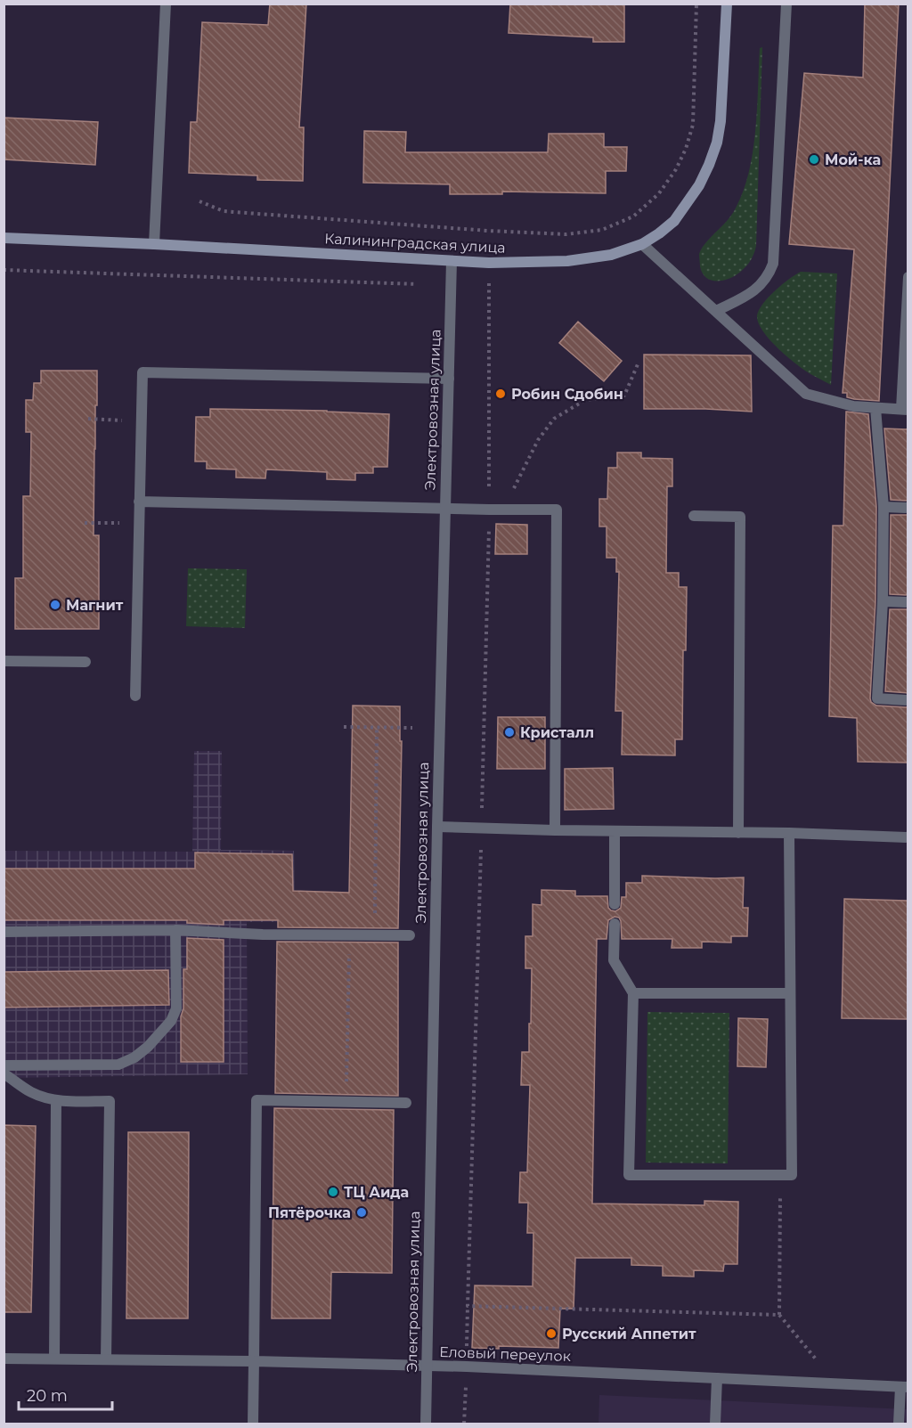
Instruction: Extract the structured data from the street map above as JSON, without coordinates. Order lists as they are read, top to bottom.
{
  "streets": {
    "main road": ["Калининградская улица"],
    "street": ["Электровозная улица", "Еловый переулок"]
  },
  "crossings": [
    ["Калининградская улица", "Электровозная улица"],
    ["Электровозная улица", "Еловый переулок"]
  ],
  "places": [
    "Мой-ка",
    "Робин Сдобин",
    "Магнит",
    "Кристалл",
    "ТЦ Аида",
    "Пятёрочка",
    "Русский Аппетит"
  ],
  "scale_bar": "20 m"
}
